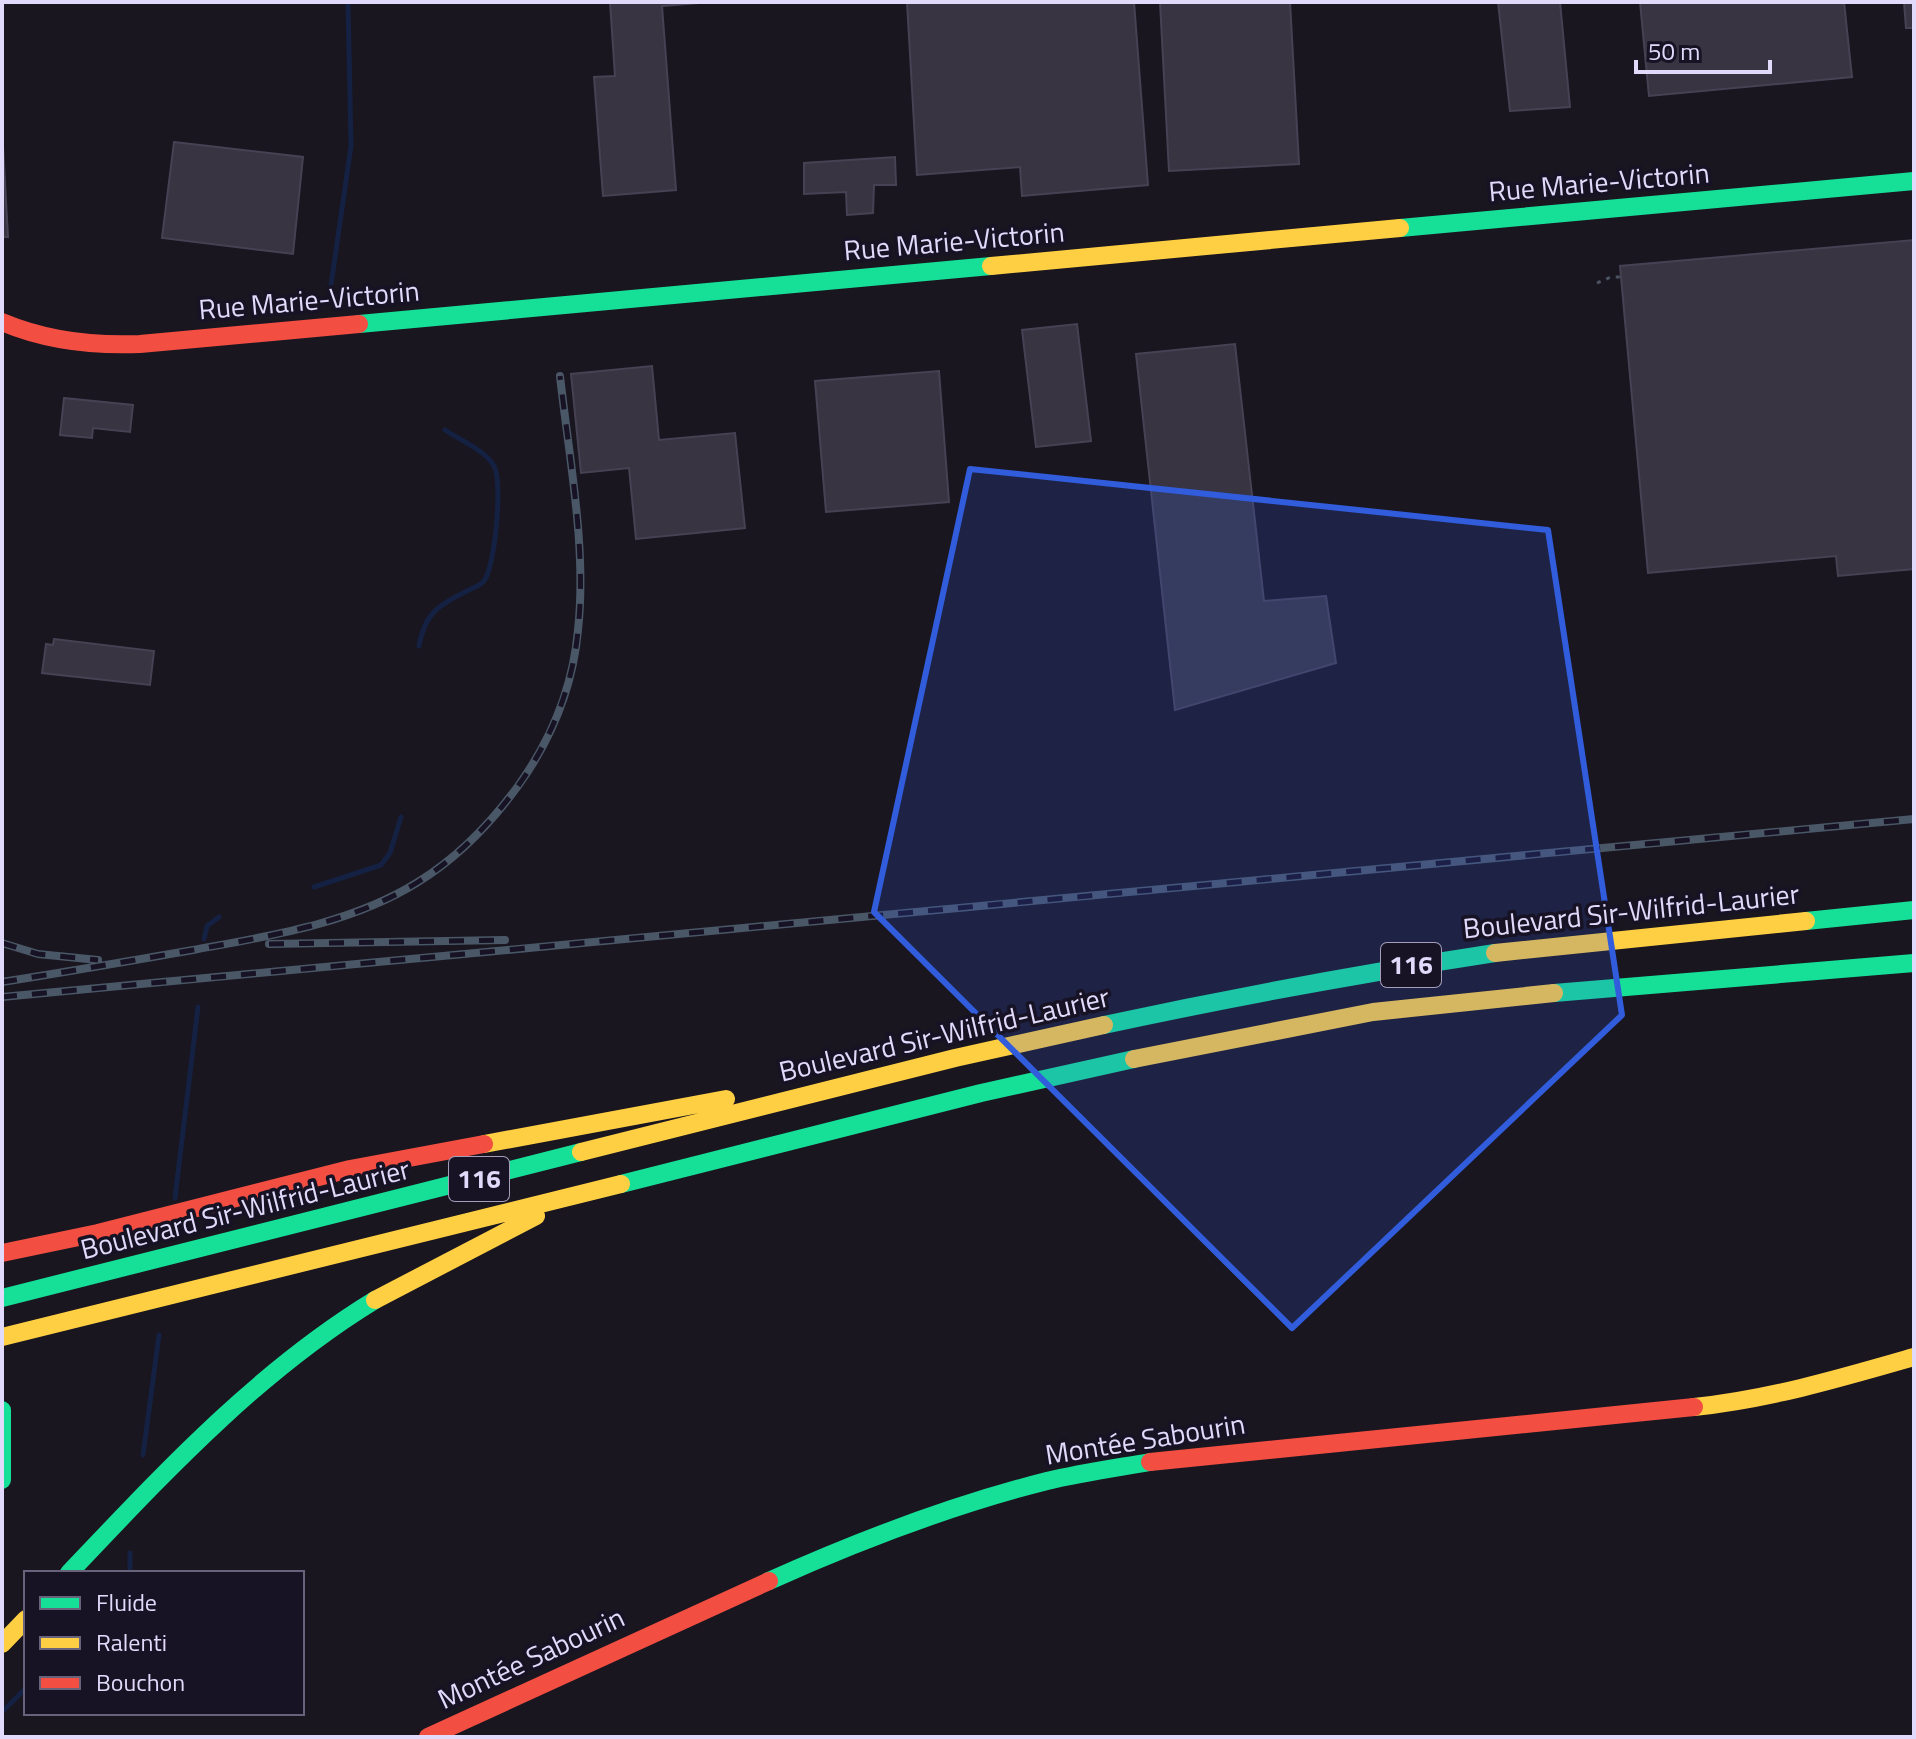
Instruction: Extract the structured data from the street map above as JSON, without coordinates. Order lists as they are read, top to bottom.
{
  "streets": {
    "main road": [
      "Rue Marie-Victorin",
      "Boulevard Sir-Wilfrid-Laurier",
      "116",
      "Montée Sabourin"
    ]
  },
  "legend": ["Fluide", "Ralenti", "Bouchon"],
  "scale_bar": "50 m"
}
